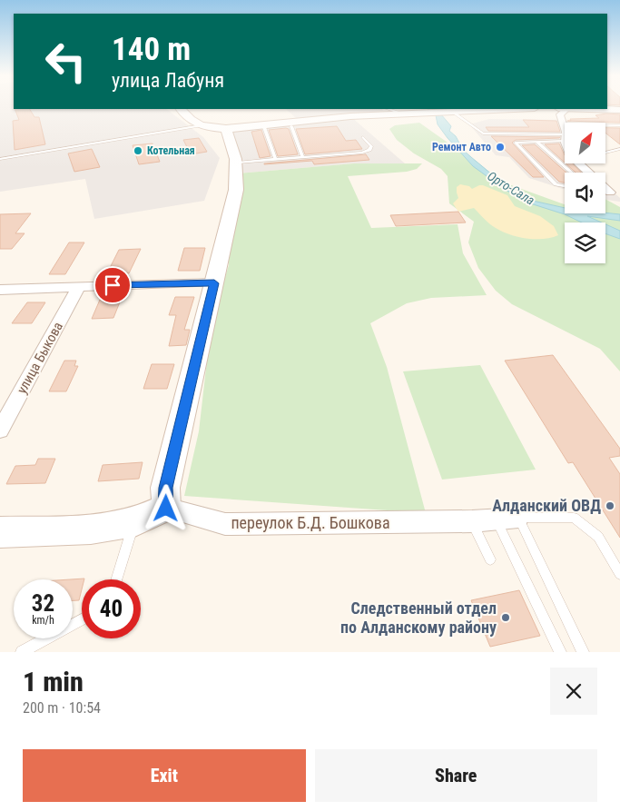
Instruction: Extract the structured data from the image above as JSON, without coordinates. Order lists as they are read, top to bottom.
{
  "streets": {
    "street": ["улица Быкова", "переулок Б.Д. Бошкова"]
  },
  "water": ["Орто-Сала"],
  "places": [
    "Ремонт Авто",
    "Котельная",
    "Алданский ОВД",
    "Следственный отдел по Алданскому району"
  ],
  "north": "top right",
  "page": {
    "turn": ["140 m", "улица Лабуня"],
    "speed": "32 km/h",
    "limit": "40",
    "heading": ["1 min", "200 m · 10:54"],
    "buttons": ["Exit", "Share"]
  }
}
